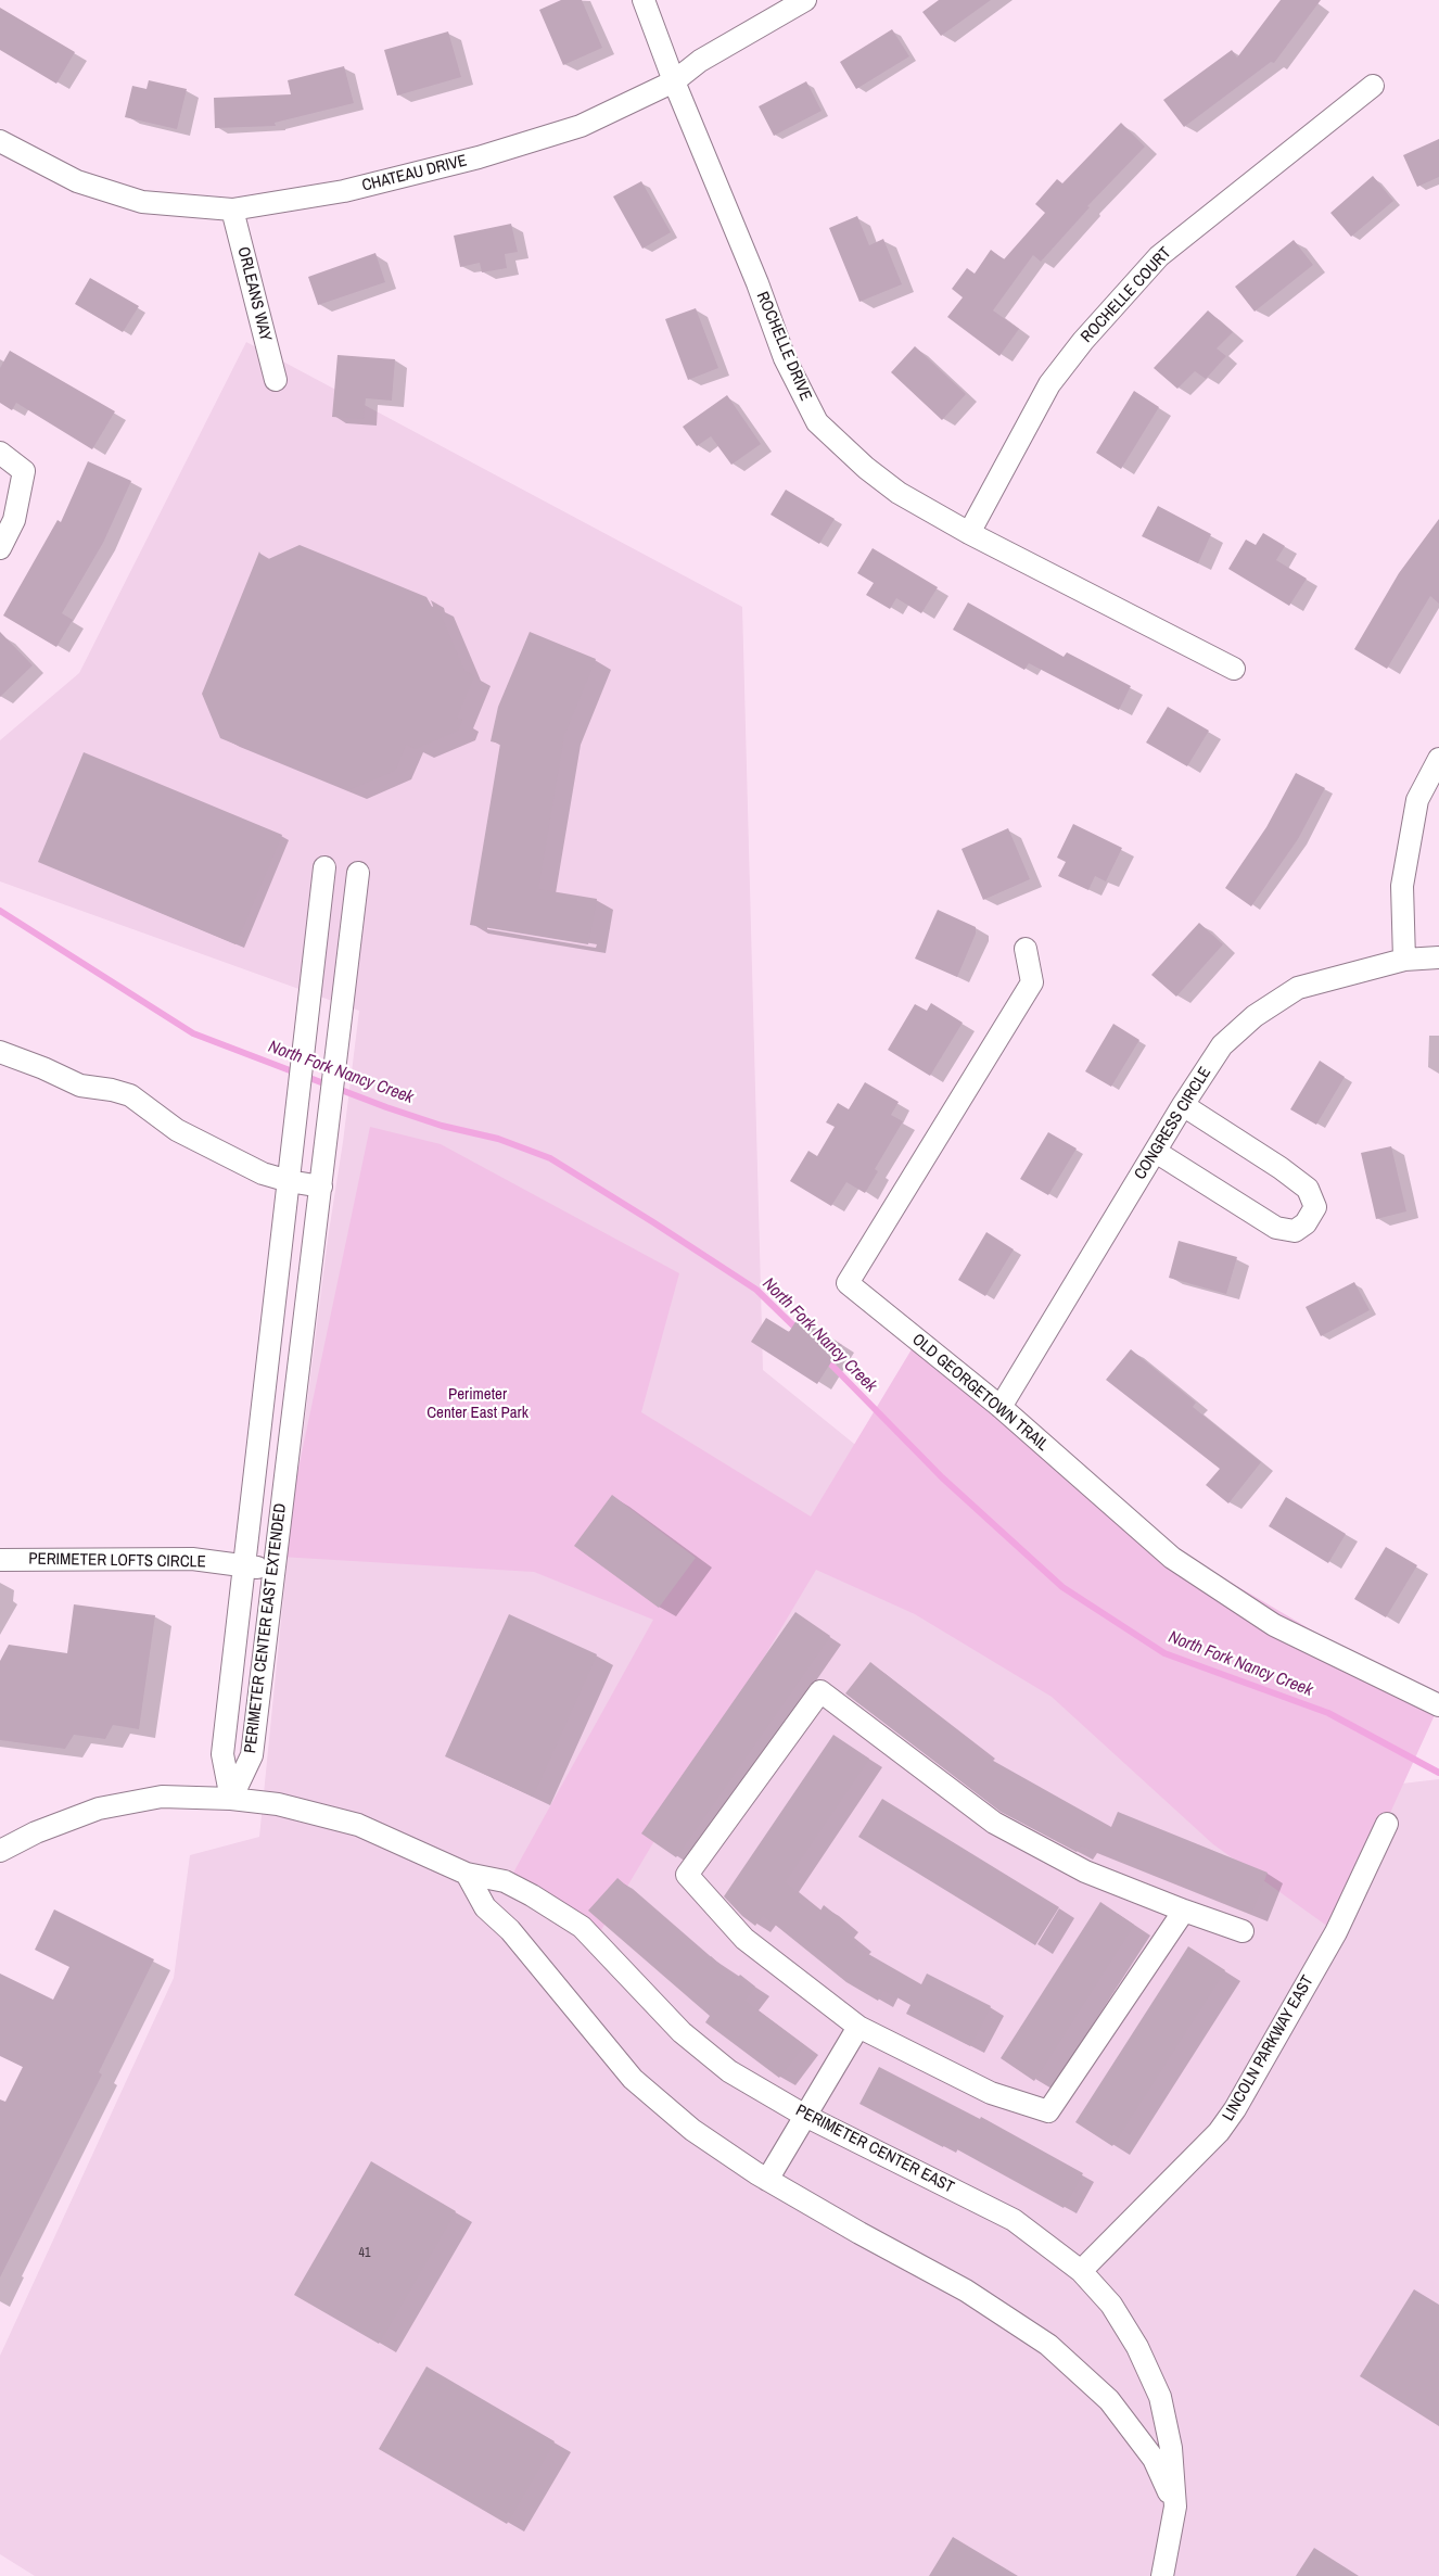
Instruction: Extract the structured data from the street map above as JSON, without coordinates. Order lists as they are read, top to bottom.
{
  "streets": {
    "street": [
      "CHATEAU DRIVE",
      "ORLEANS WAY",
      "ROCHELLE COURT",
      "ROCHELLE DRIVE",
      "CONGRESS CIRCLE",
      "OLD GEORGETOWN TRAIL",
      "PERIMETER LOFTS CIRCLE",
      "PERIMETER CENTER EAST EXTENDED",
      "LINCOLN PARKWAY EAST",
      "PERIMETER CENTER EAST"
    ]
  },
  "crossings": [
    ["CHATEAU DRIVE", "ORLEANS WAY"],
    ["CHATEAU DRIVE", "ROCHELLE DRIVE"],
    ["ROCHELLE COURT", "ROCHELLE DRIVE"],
    ["CONGRESS CIRCLE", "OLD GEORGETOWN TRAIL"],
    ["PERIMETER LOFTS CIRCLE", "PERIMETER CENTER EAST EXTENDED"],
    ["PERIMETER CENTER EAST EXTENDED", "PERIMETER CENTER EAST"],
    ["LINCOLN PARKWAY EAST", "PERIMETER CENTER EAST"]
  ],
  "water": ["North Fork Nancy Creek"],
  "parks": ["Perimeter Center East Park"],
  "house_numbers": ["41"]
}
